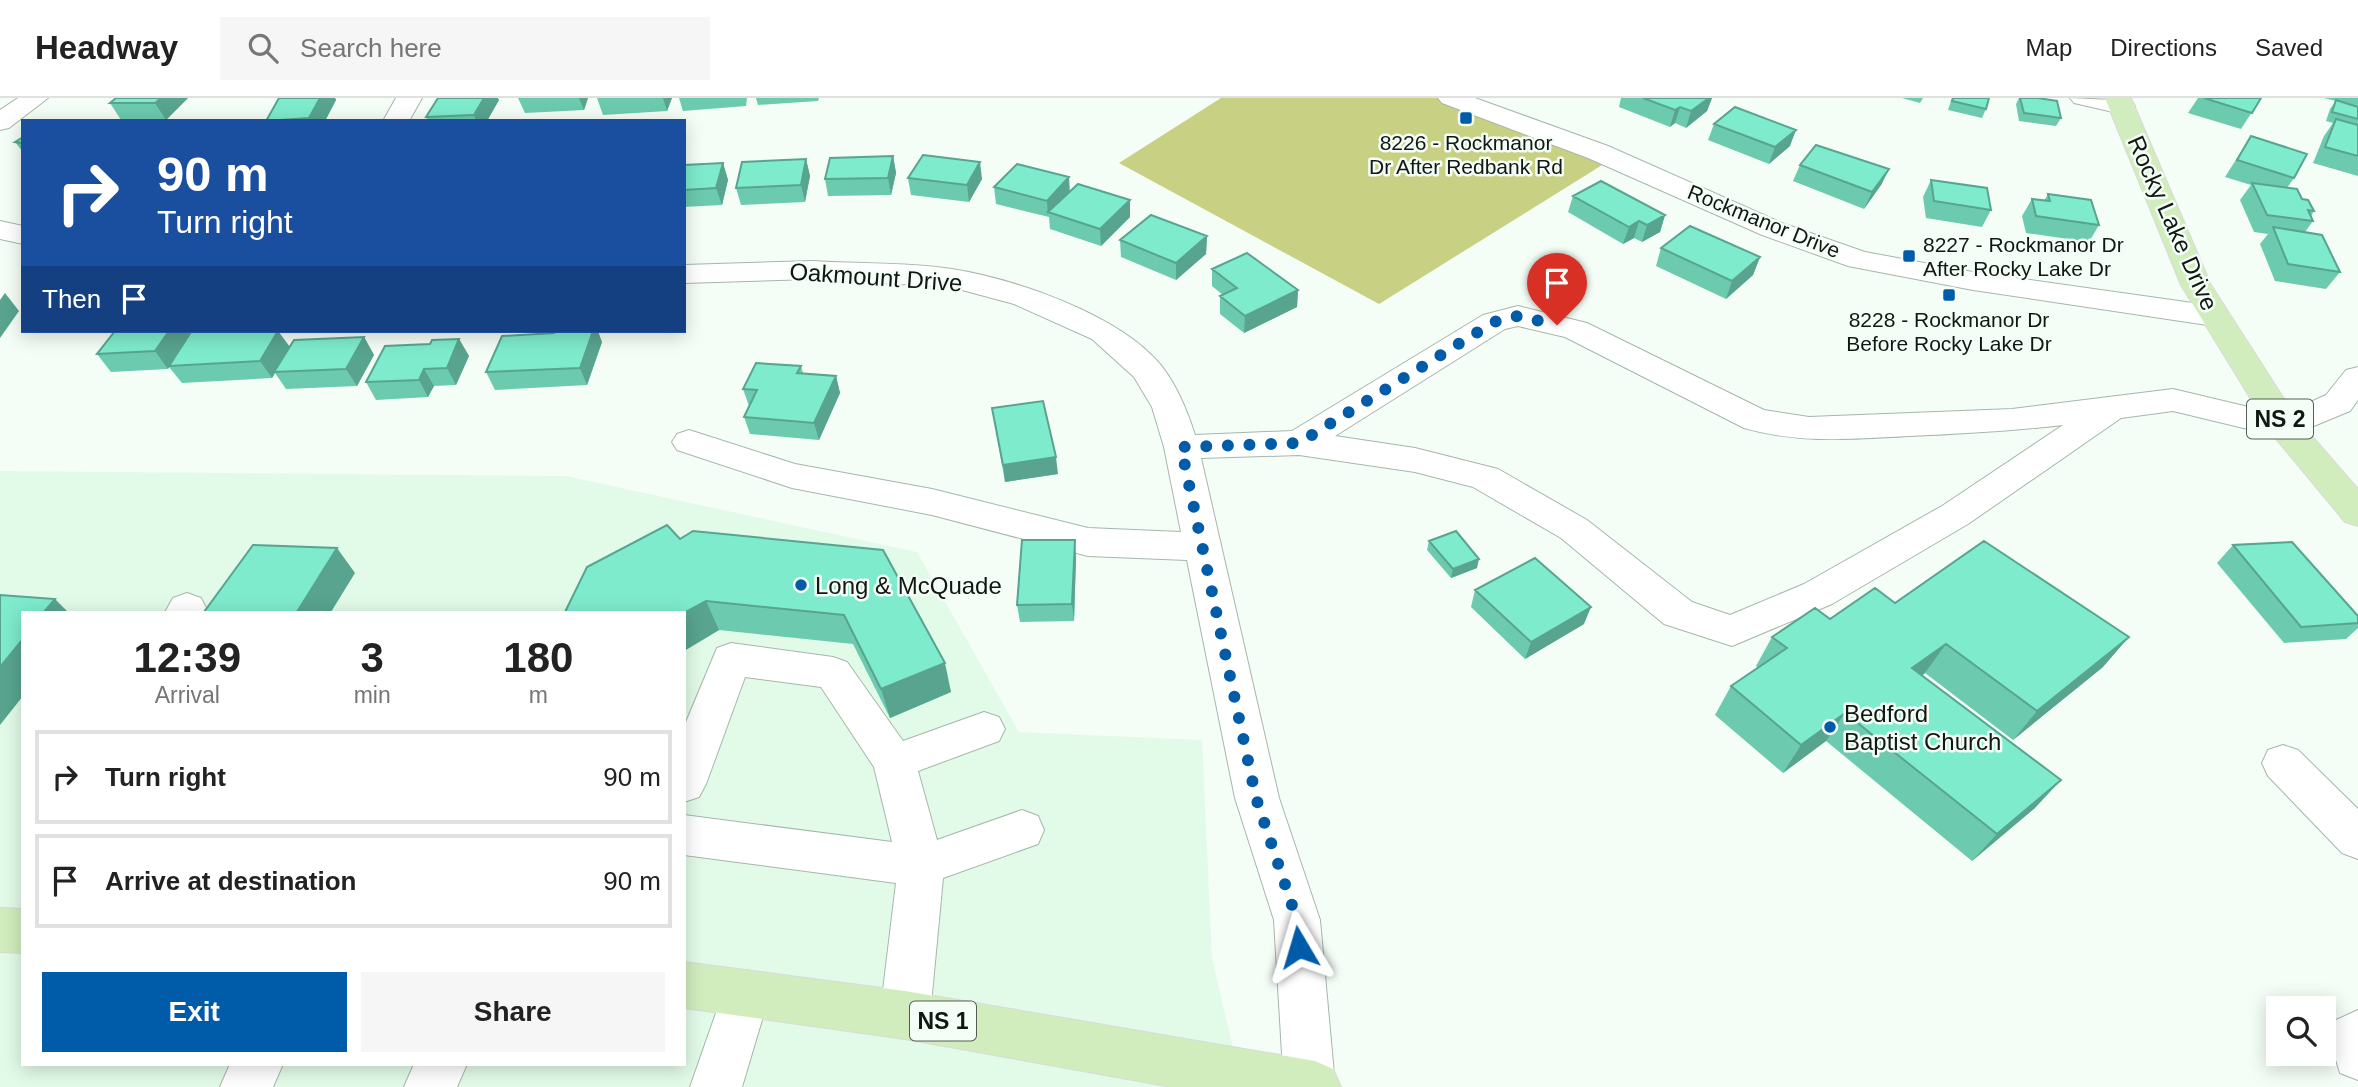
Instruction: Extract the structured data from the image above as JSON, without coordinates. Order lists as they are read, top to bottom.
{
  "streets": {
    "main road": ["Rocky Lake Drive", "NS 2", "NS 1"],
    "street": ["Rockmanor Drive", "Oakmount Drive"]
  },
  "crossings": [
    ["Rockmanor Drive", "Rocky Lake Drive"],
    ["Oakmount Drive", "NS 1"]
  ],
  "places": {
    "transit": ["8226 - Rockmanor Dr After Redbank Rd", "8227 - Rockmanor Dr After Rocky Lake Dr", "8228 - Rockmanor Dr Before Rocky Lake Dr"],
    "other": ["Long & McQuade", "Bedford Baptist Church"]
  },
  "page": {
    "header": "Headway",
    "search": "Search here",
    "nav": ["Map", "Directions", "Saved"],
    "turn": ["90 m", "Turn right"],
    "then": "Then",
    "eta": [
      "12:39",
      "Arrival",
      "3",
      "min",
      "180",
      "m"
    ],
    "list": [
      {
        "name": "Turn right",
        "value": "90 m"
      },
      {
        "name": "Arrive at destination",
        "value": "90 m"
      }
    ],
    "buttons": ["Exit", "Share"]
  }
}
